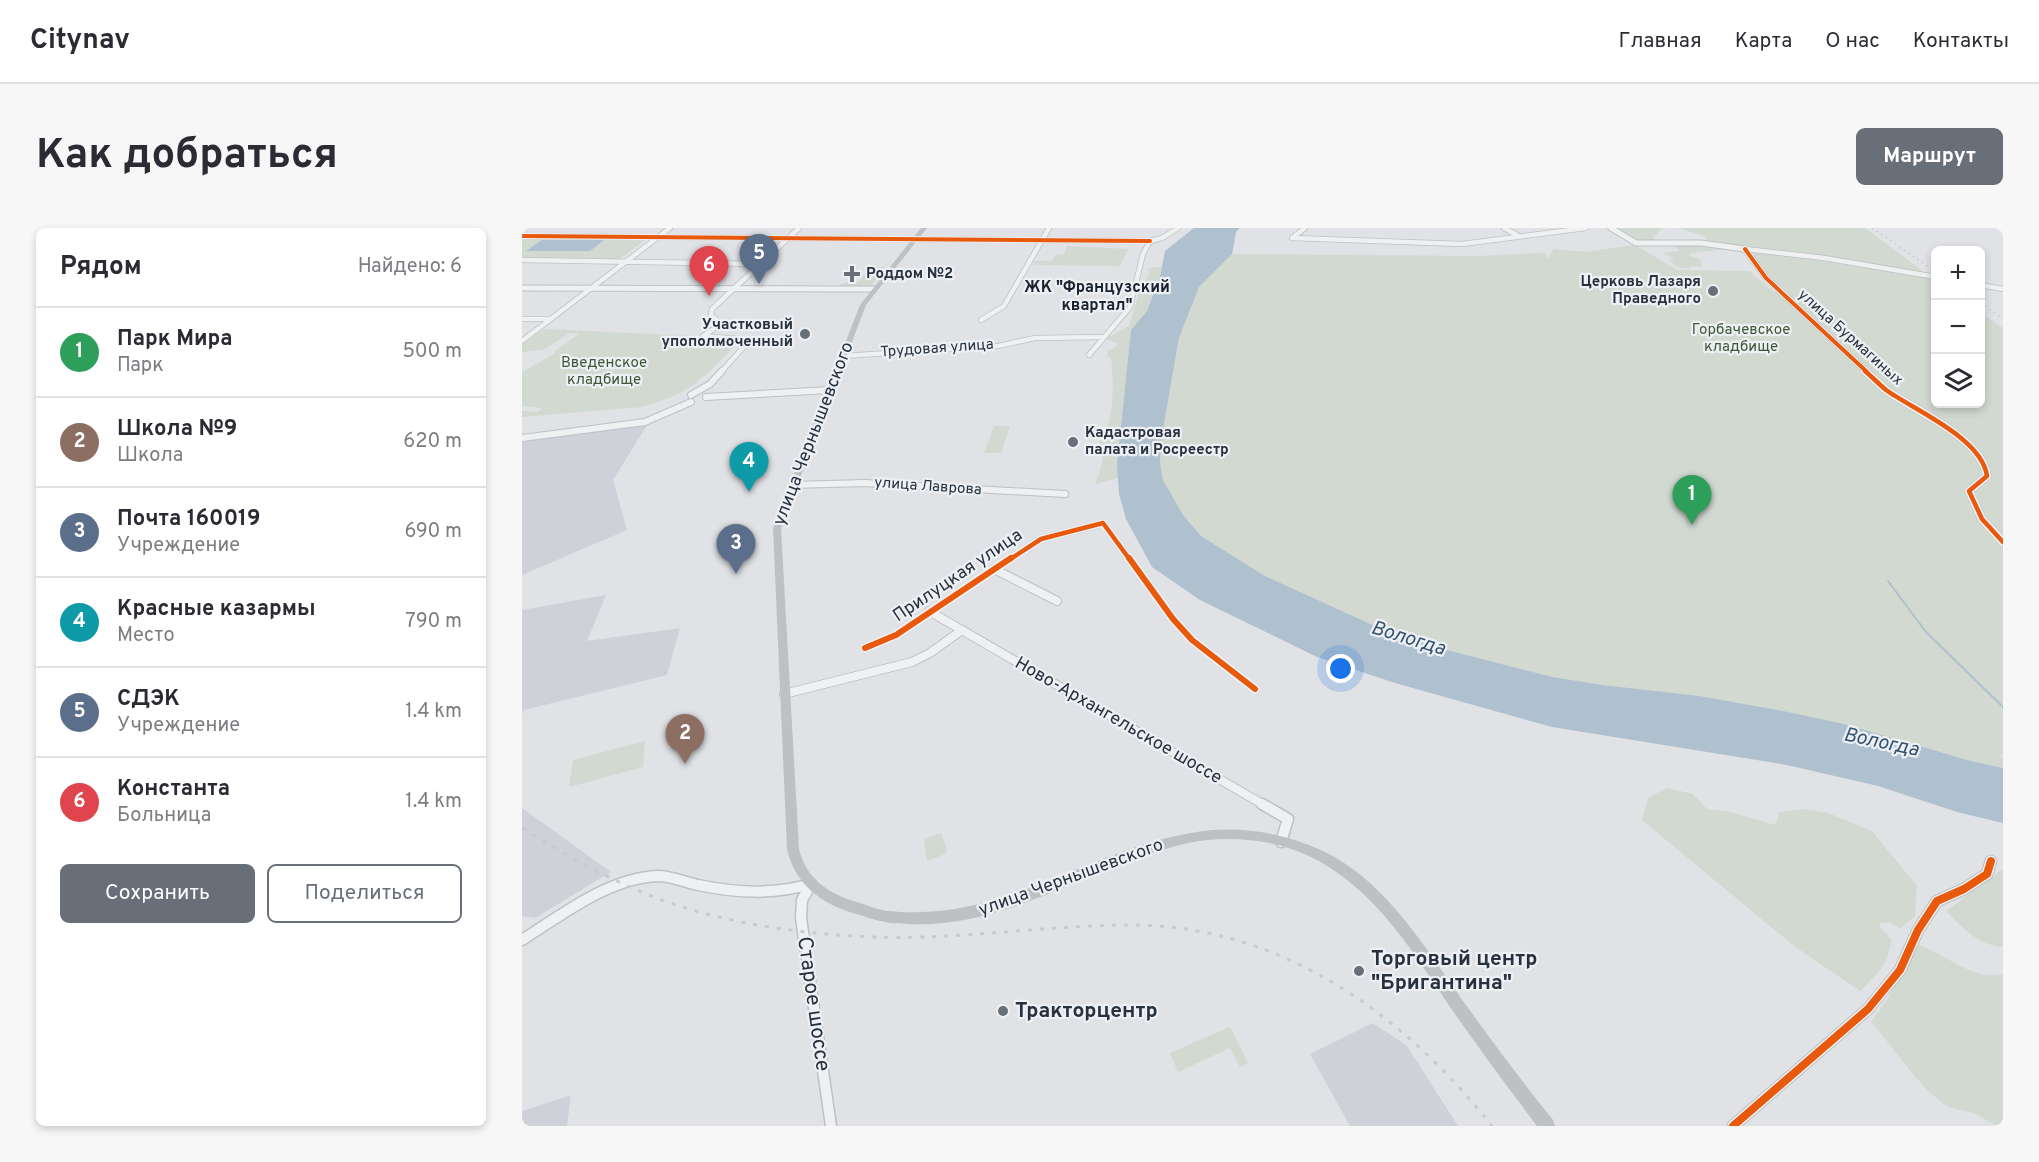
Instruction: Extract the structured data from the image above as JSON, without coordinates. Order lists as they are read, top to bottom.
{
  "streets": {
    "main road": ["улица Чернышевского"],
    "street": [
      "улица Бурмагиных",
      "Трудовая улица",
      "улица Лаврова",
      "Прилуцкая улица",
      "Ново-Архангельское шоссе",
      "Старое шоссе"
    ]
  },
  "crossings": [
    ["Трудовая улица", "улица Чернышевского"],
    ["улица Чернышевского", "улица Лаврова"],
    ["улица Чернышевского", "Ново-Архангельское шоссе"],
    ["улица Чернышевского", "Старое шоссе"],
    ["Прилуцкая улица", "Ново-Архангельское шоссе"]
  ],
  "districts": ["ЖК \"Французский квартал\""],
  "water": ["Вологда"],
  "parks": ["Горбачевское кладбище", "Введенское кладбище"],
  "places": {
    "health": ["Роддом №2"],
    "other": [
      "Церковь Лазаря Праведного",
      "Участковый упополмоченный",
      "Кадастровая палата и Росреестр",
      "Торговый центр \"Бригантина\"",
      "Тракторцентр"
    ]
  },
  "page": {
    "header": "Citynav",
    "nav": [
      "Главная",
      "Карта",
      "О нас",
      "Контакты"
    ],
    "buttons": [
      "Маршрут",
      ["Сохранить", "Поделиться"]
    ],
    "title": "Как добраться",
    "heading": ["Рядом", "Найдено: 6"],
    "pins": [
      "5",
      "6",
      "4",
      "1",
      "3",
      "2"
    ],
    "map_buttons": ["+", "−"],
    "list": [
      {
        "mark": "1",
        "name": "Парк Мира",
        "note": "Парк",
        "value": "500 m"
      },
      {
        "mark": "2",
        "name": "Школа №9",
        "note": "Школа",
        "value": "620 m"
      },
      {
        "mark": "3",
        "name": "Почта 160019",
        "note": "Учреждение",
        "value": "690 m"
      },
      {
        "mark": "4",
        "name": "Красные казармы",
        "note": "Место",
        "value": "790 m"
      },
      {
        "mark": "5",
        "name": "СДЭК",
        "note": "Учреждение",
        "value": "1.4 km"
      },
      {
        "mark": "6",
        "name": "Константа",
        "note": "Больница",
        "value": "1.4 km"
      }
    ]
  }
}
